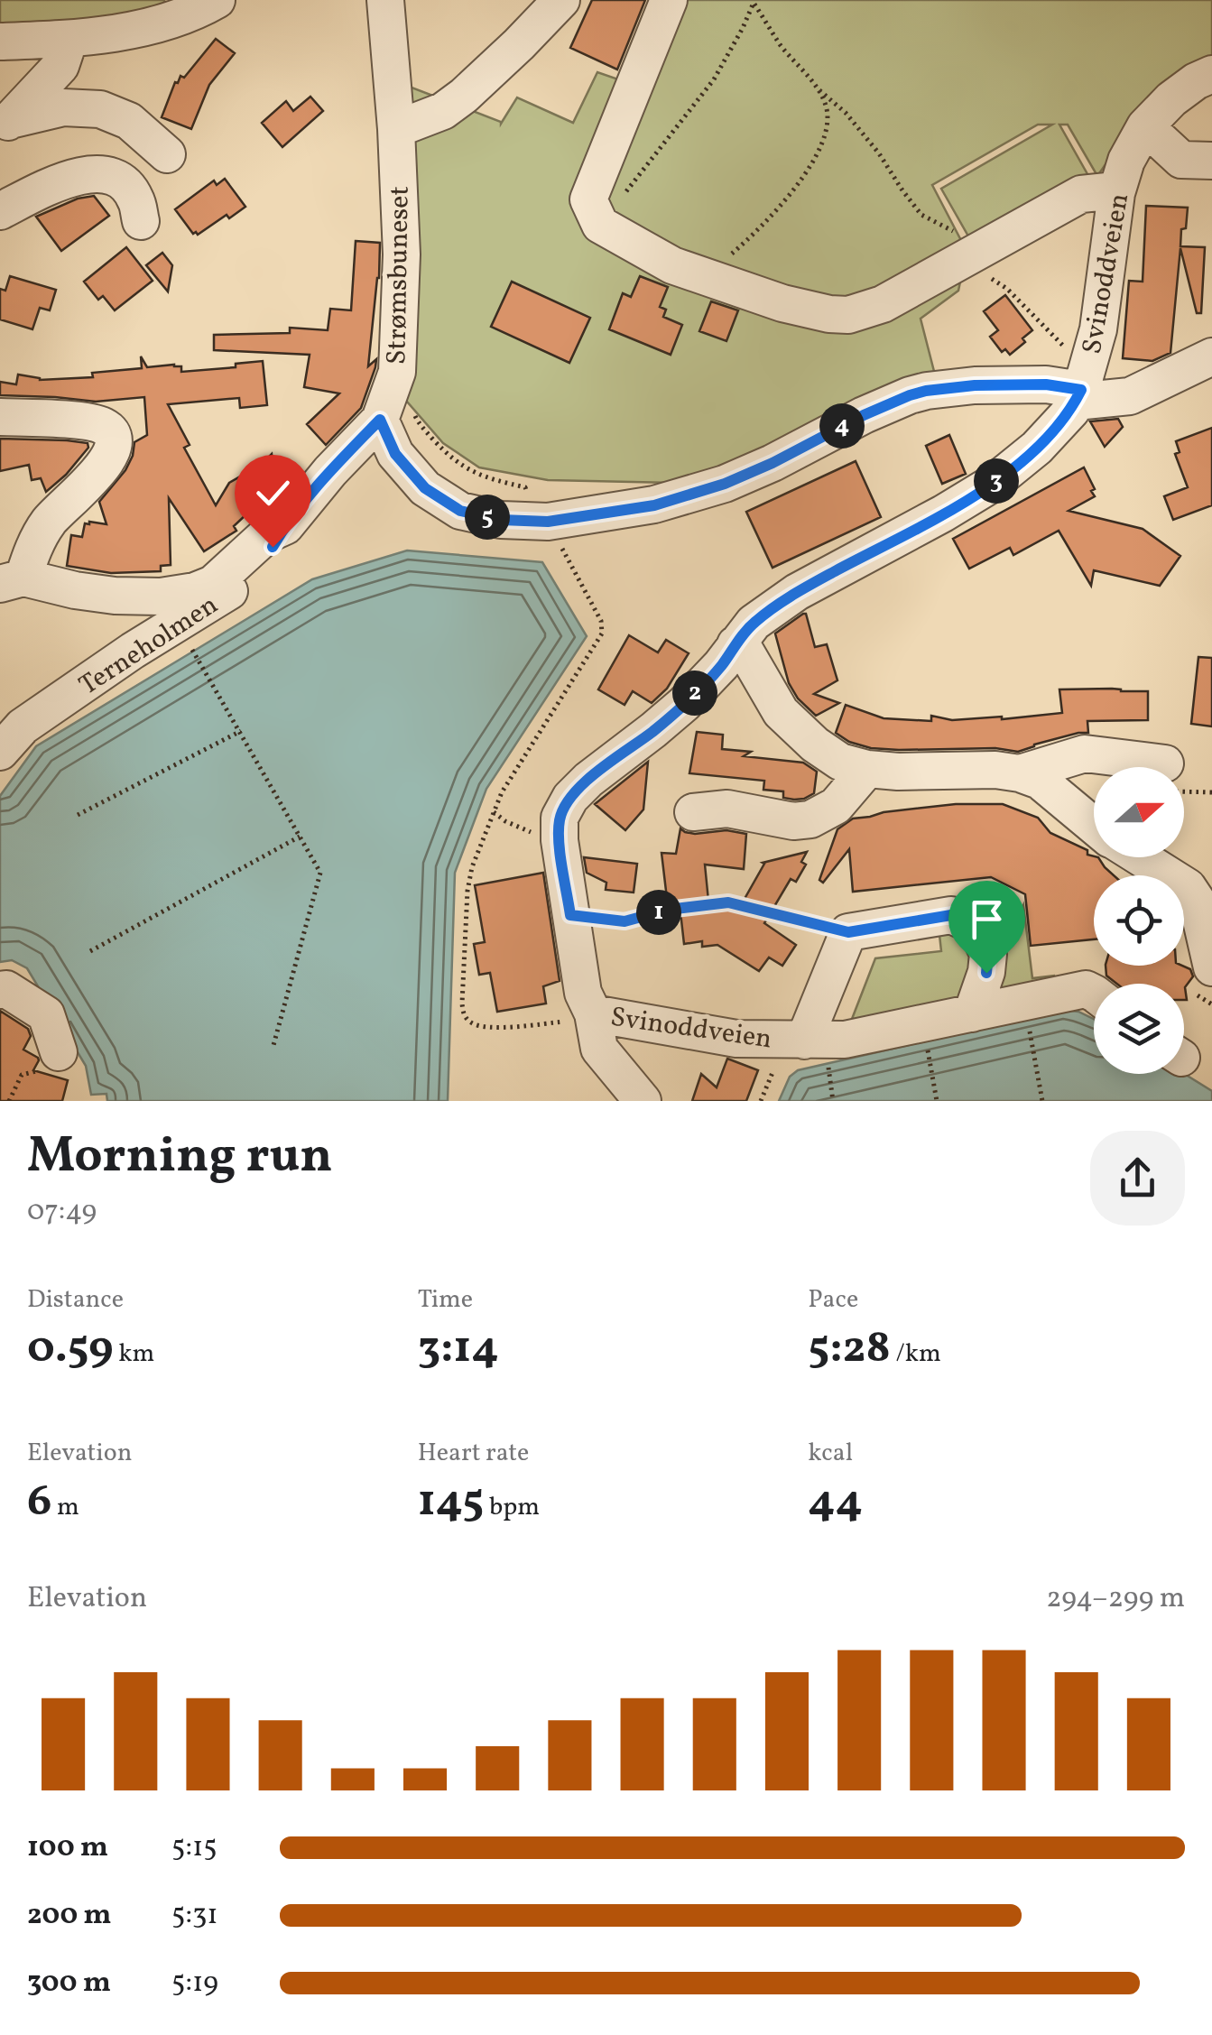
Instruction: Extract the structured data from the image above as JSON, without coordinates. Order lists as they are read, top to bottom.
{
  "streets": {
    "street": ["Svinoddveien", "Strømsbuneset", "Terneholmen"]
  },
  "crossings": [
    ["Strømsbuneset", "Terneholmen"]
  ],
  "north": "right",
  "page": {
    "pins": [
      "4",
      "3",
      "5",
      "2",
      "1"
    ],
    "heading": ["Morning run", "07:49"],
    "stats": [
      ["Distance", "0.59 km"],
      ["Time", "3:14"],
      ["Pace", "5:28 /km"],
      ["Elevation", "6 m"],
      ["Heart rate", "145 bpm"],
      ["kcal", "44"]
    ],
    "chart": ["Elevation", "294–299 m"],
    "list": [
      {
        "name": "100 m",
        "note": "5:15"
      },
      {
        "name": "200 m",
        "note": "5:31"
      },
      {
        "name": "300 m",
        "note": "5:19"
      }
    ]
  }
}
